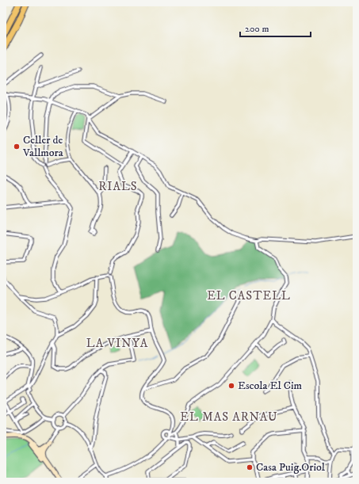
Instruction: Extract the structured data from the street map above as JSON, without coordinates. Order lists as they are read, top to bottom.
{
  "districts": [
    "RIALS",
    "EL CASTELL",
    "LA VINYA",
    "EL MAS ARNAU"
  ],
  "places": ["Celler de Vallmora", "Escola El Cim", "Casa Puig.Oriol"],
  "scale_bar": "200 m"
}
